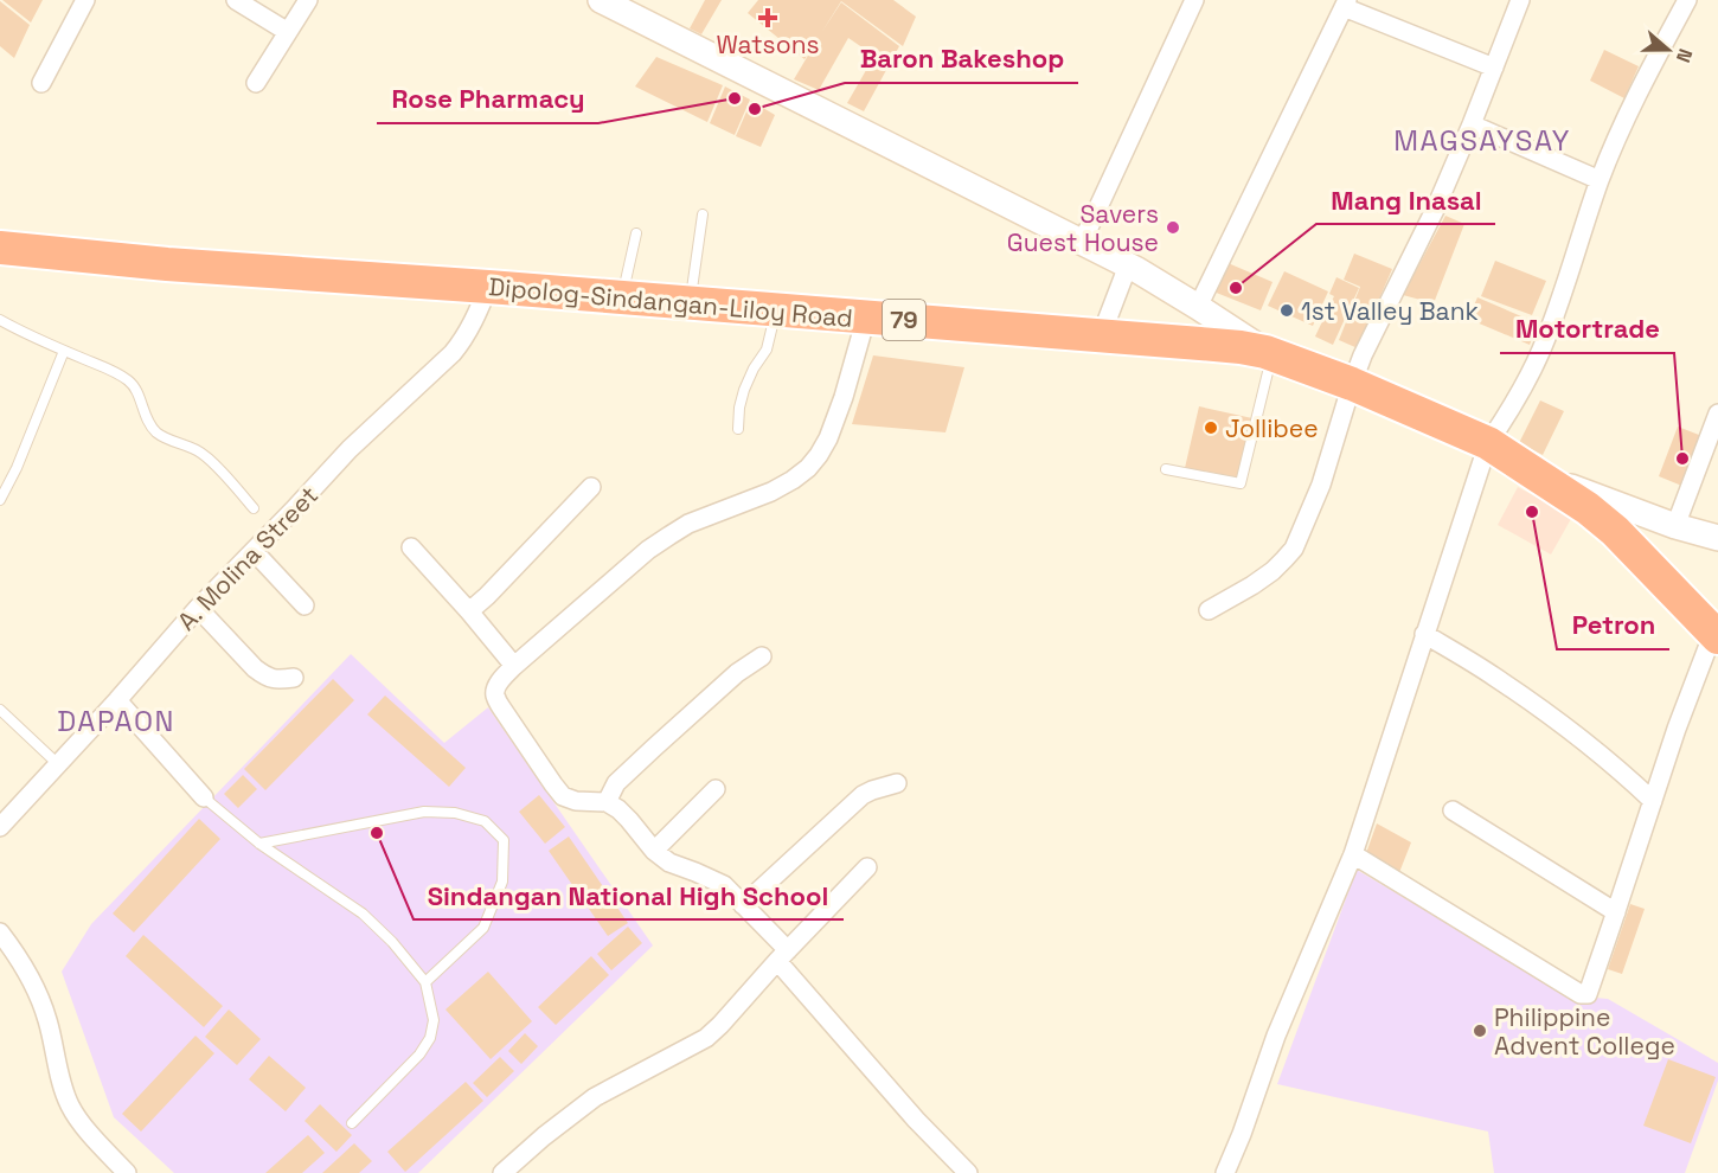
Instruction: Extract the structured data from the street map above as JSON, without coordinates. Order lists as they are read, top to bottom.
{
  "streets": {
    "highway": ["Dipolog-Sindangan-Liloy Road", "79"],
    "street": ["A. Molina Street"]
  },
  "crossings": [
    ["Dipolog-Sindangan-Liloy Road", "A. Molina Street"]
  ],
  "districts": ["MAGSAYSAY", "DAPAON"],
  "places": {
    "health": ["Watsons"],
    "other": [
      "Rose Pharmacy",
      "Baron Bakeshop",
      "Savers Guest House",
      "Mang Inasal",
      "1st Valley Bank",
      "Jollibee",
      "Motortrade",
      "Petron",
      "Sindangan National High School",
      "Philippine Advent College"
    ]
  },
  "north": "right"
}
